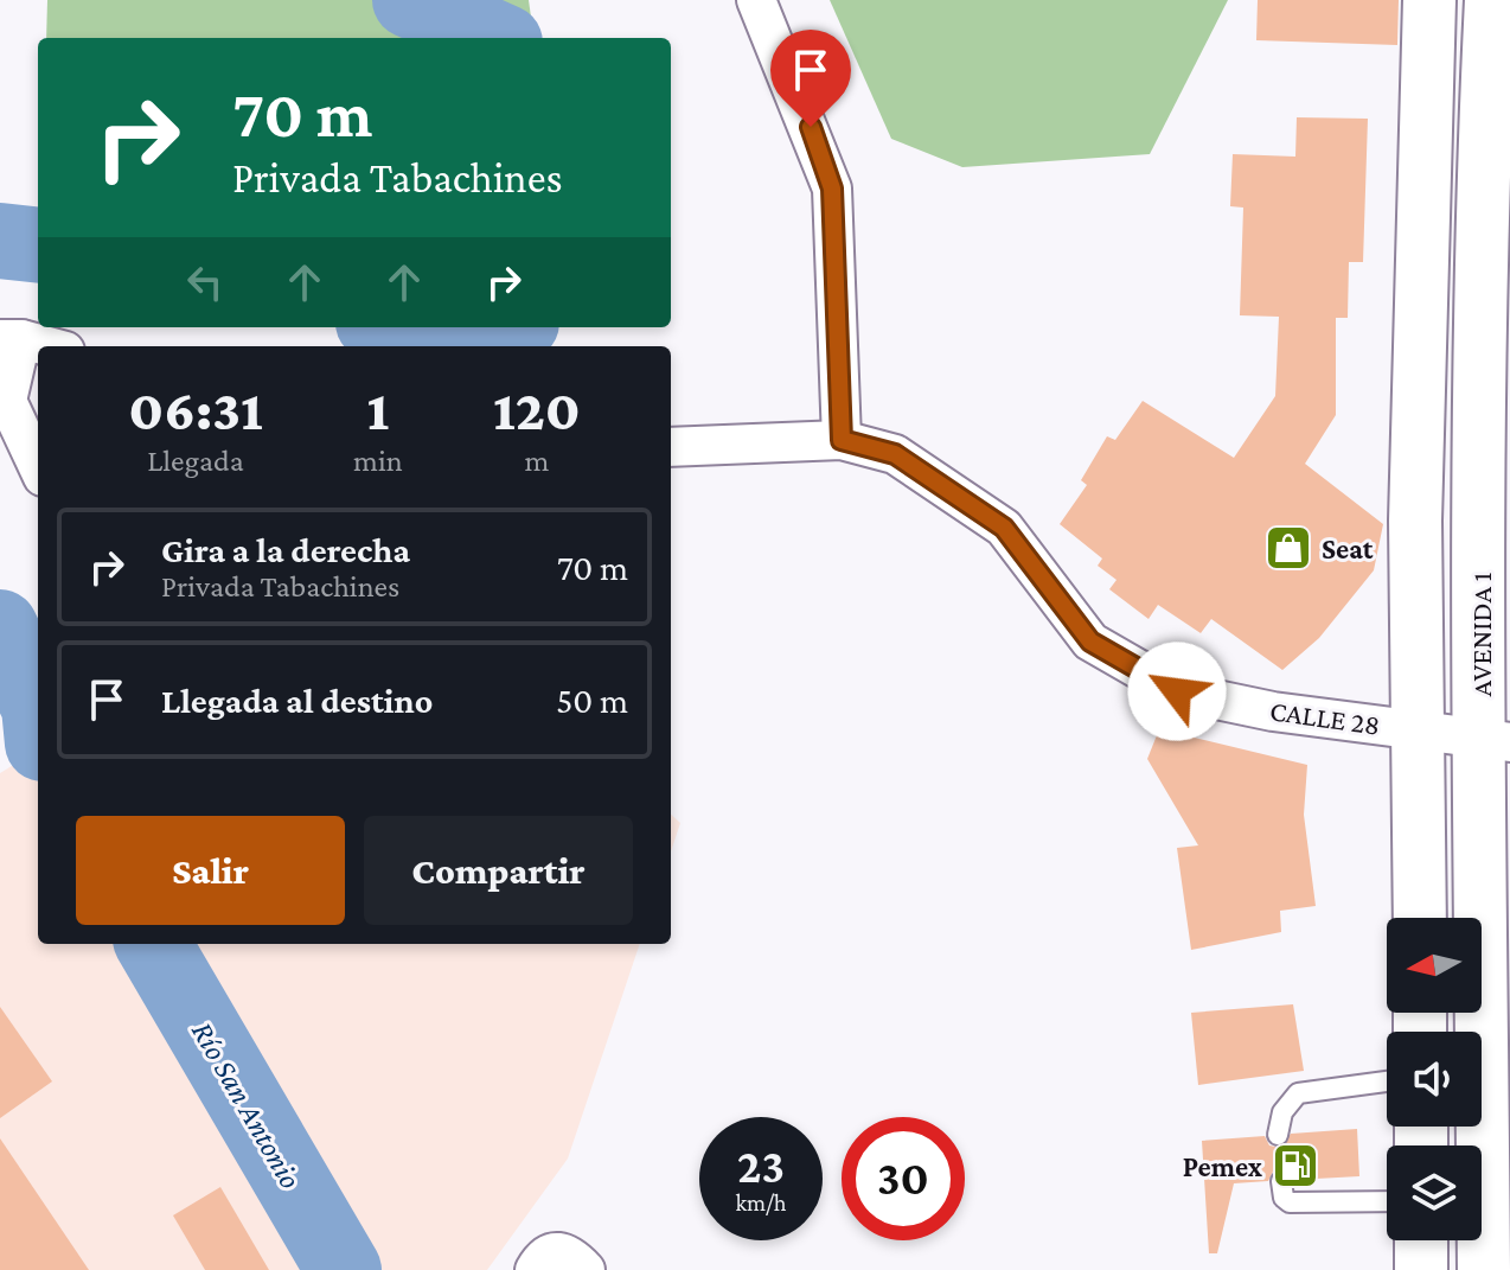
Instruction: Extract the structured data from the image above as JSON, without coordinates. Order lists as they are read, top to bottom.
{
  "streets": {
    "main road": ["AVENIDA 1"],
    "street": ["CALLE 28"]
  },
  "crossings": [
    ["AVENIDA 1", "CALLE 28"]
  ],
  "water": ["Río San Antonio"],
  "places": {
    "shop": ["Seat"],
    "fuel station": ["Pemex"]
  },
  "north": "left",
  "page": {
    "turn": ["70 m", "Privada Tabachines"],
    "eta": [
      "06:31",
      "Llegada",
      "1",
      "min",
      "120",
      "m"
    ],
    "list": [
      {
        "name": "Gira a la derecha",
        "note": "Privada Tabachines",
        "value": "70 m"
      },
      {
        "name": "Llegada al destino",
        "value": "50 m"
      }
    ],
    "buttons": ["Salir", "Compartir"],
    "speed": "23 km/h",
    "limit": "30"
  }
}
